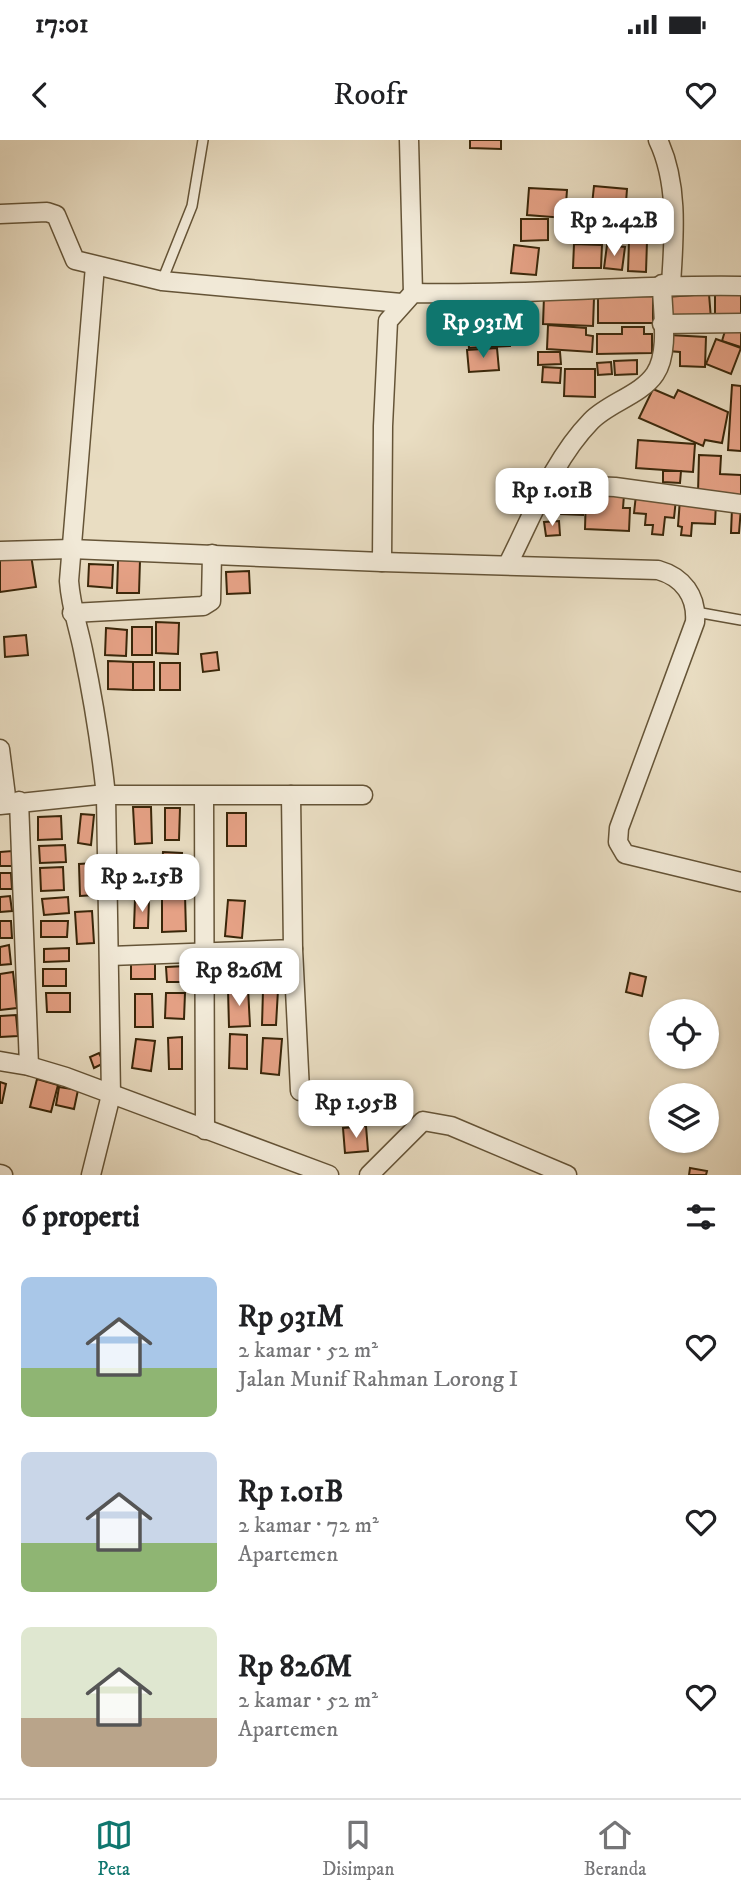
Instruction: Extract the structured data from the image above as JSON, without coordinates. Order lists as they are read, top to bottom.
{
  "page": {
    "status": "17:01",
    "header": "Roofr",
    "price": [
      "Rp 2.42B",
      "Rp 931M",
      "Rp 1.01B",
      "Rp 2.15B",
      "Rp 826M",
      "Rp 1.95B"
    ],
    "heading": "6 properti",
    "list": [
      {
        "name": "Rp 931M",
        "note": "2 kamar · 52 m² · Jalan Munif Rahman Lorong I"
      },
      {
        "name": "Rp 1.01B",
        "note": "2 kamar · 72 m² · Apartemen"
      },
      {
        "name": "Rp 826M",
        "note": "2 kamar · 52 m² · Apartemen"
      }
    ],
    "tabs": ["Peta", "Disimpan", "Beranda"]
  }
}
